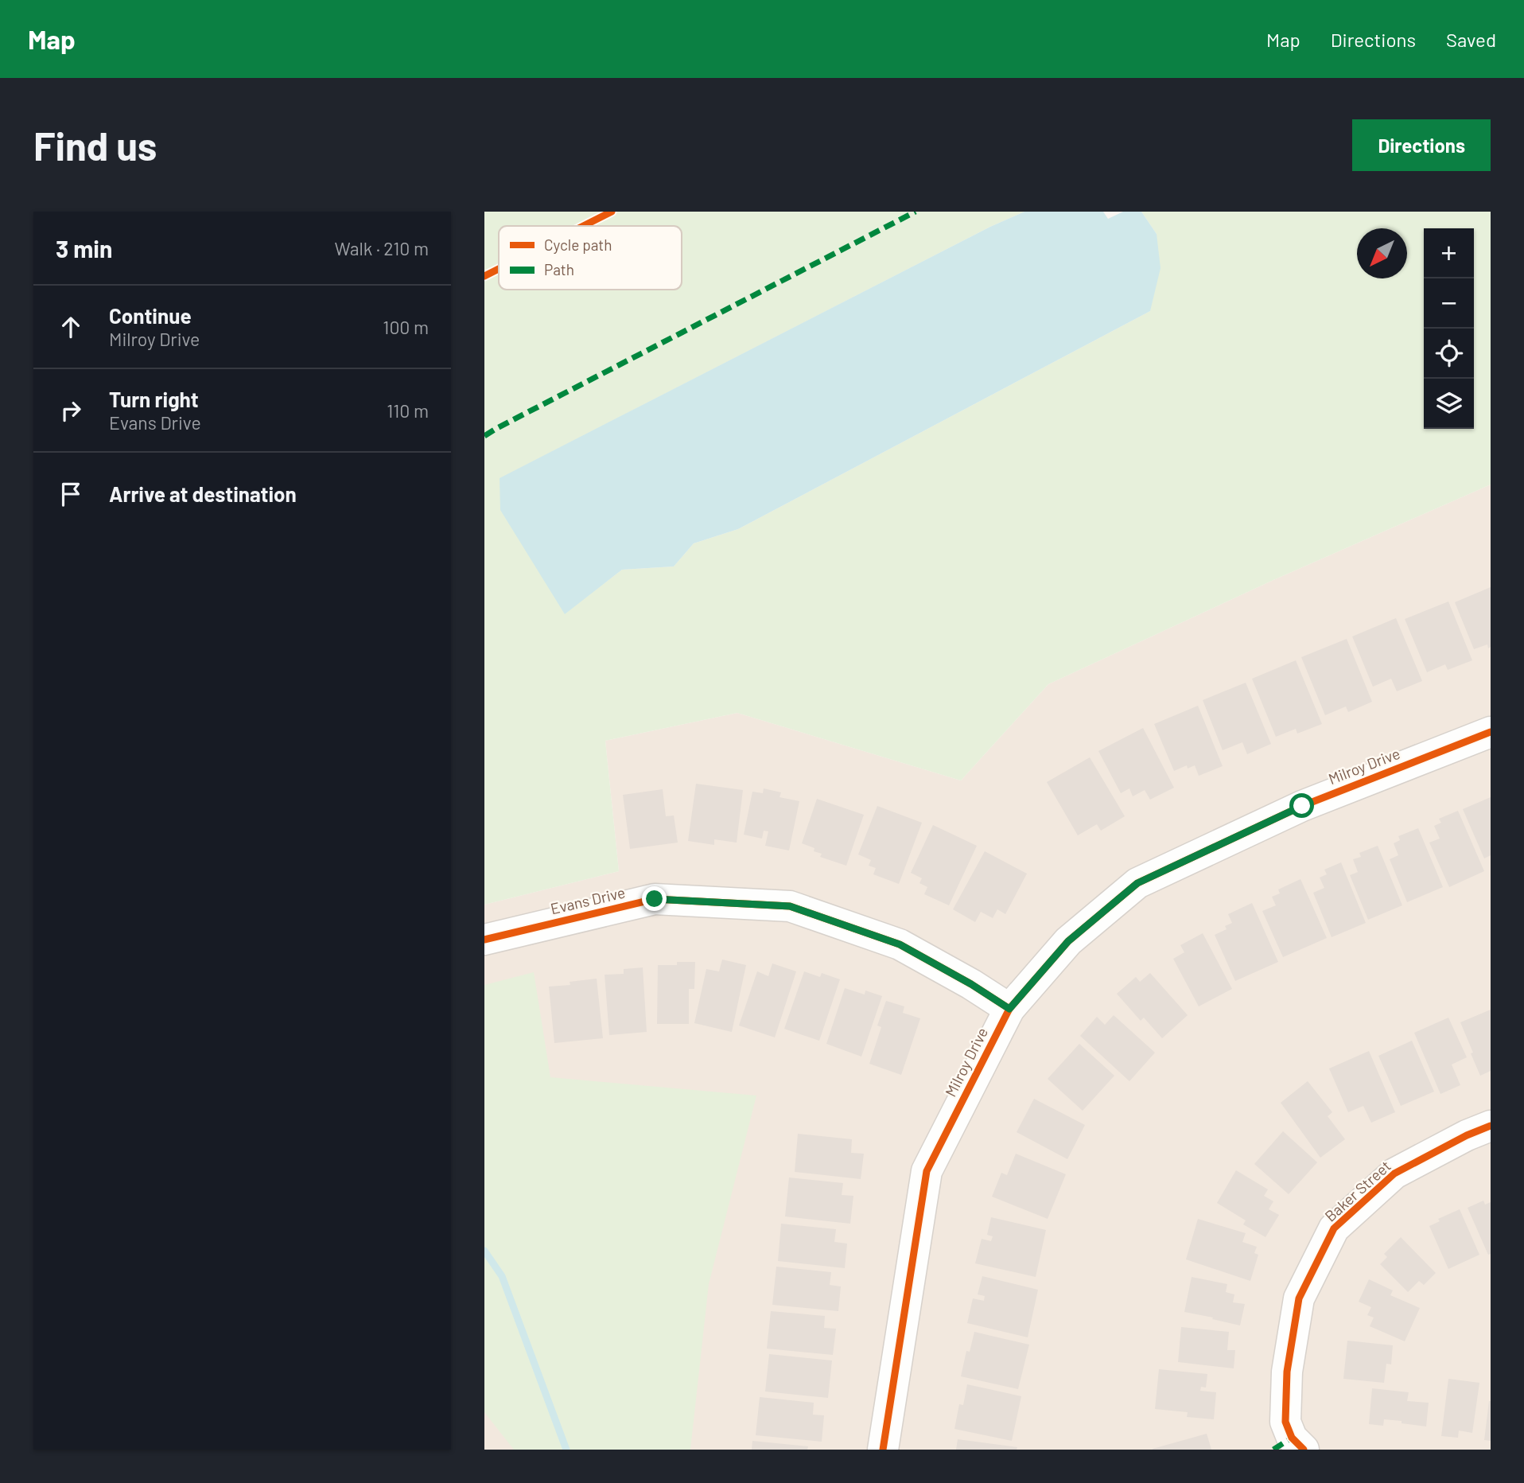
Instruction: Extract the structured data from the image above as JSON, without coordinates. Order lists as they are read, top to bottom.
{
  "streets": {
    "street": ["Milroy Drive", "Evans Drive", "Baker Street"]
  },
  "crossings": [
    ["Milroy Drive", "Evans Drive"]
  ],
  "legend": ["Cycle path", "Path"],
  "north": "bottom left",
  "page": {
    "header": "Map",
    "nav": ["Map", "Directions", "Saved"],
    "buttons": "Directions",
    "title": "Find us",
    "heading": ["3 min", "Walk · 210 m"],
    "map_buttons": ["+", "−"],
    "list": [
      ["Continue", "Milroy Drive", "100 m"],
      ["Turn right", "Evans Drive", "110 m"],
      "Arrive at destination"
    ]
  }
}
